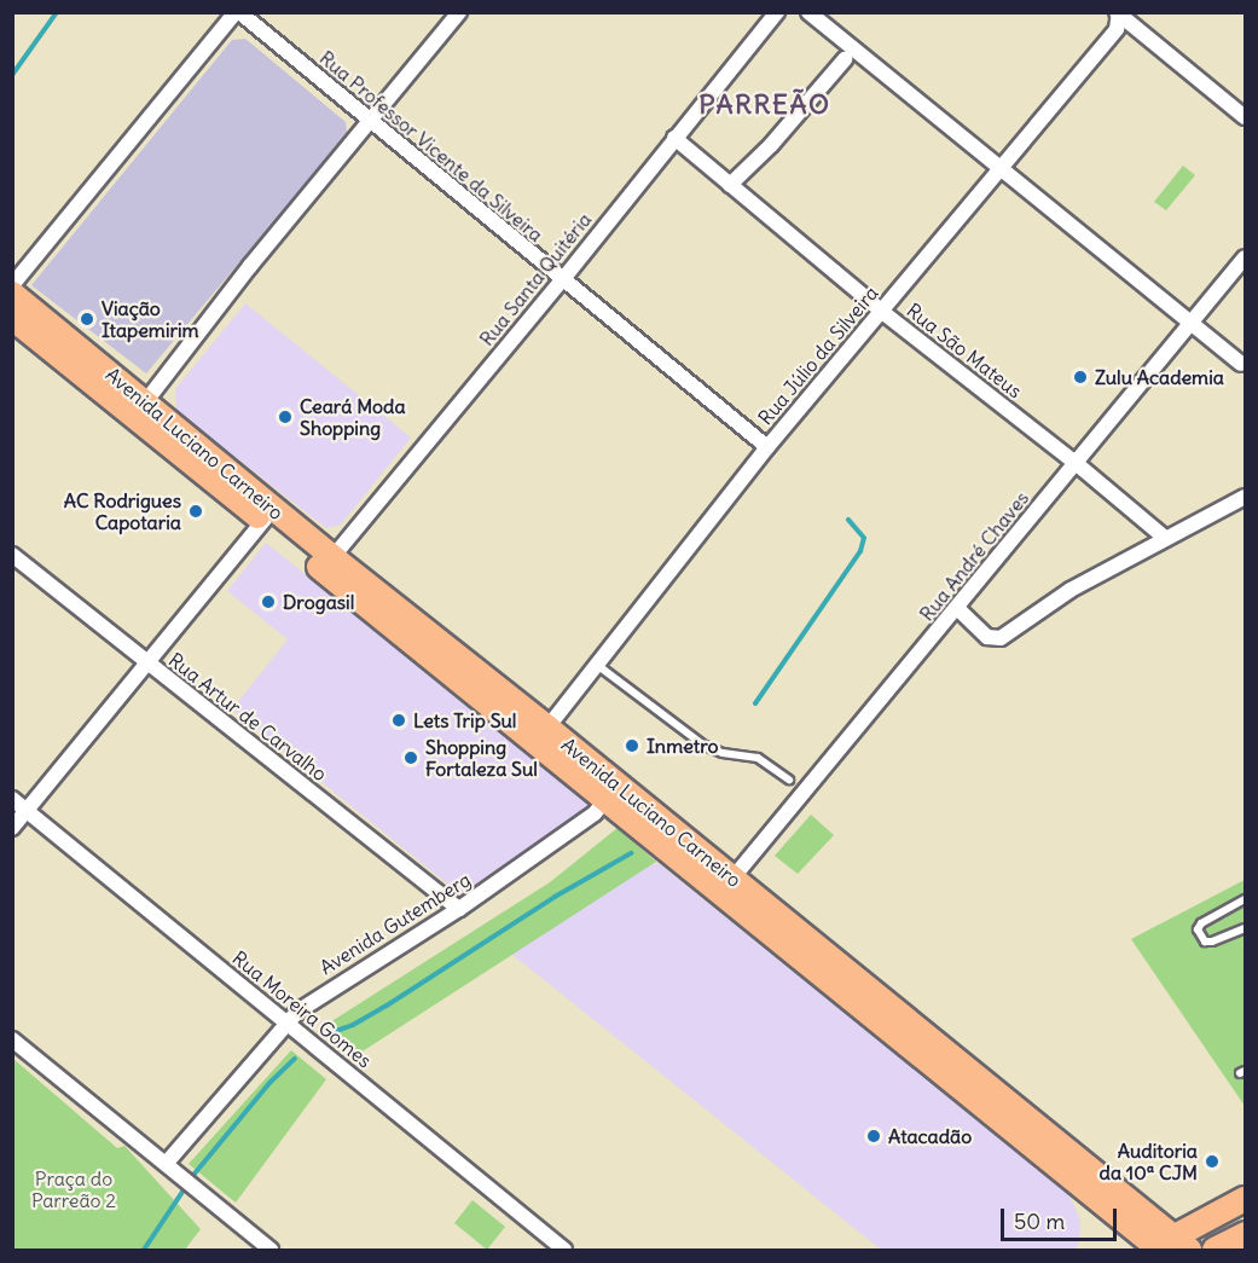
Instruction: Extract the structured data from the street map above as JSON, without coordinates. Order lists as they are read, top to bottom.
{
  "streets": {
    "main road": ["Avenida Luciano Carneiro"],
    "street": [
      "Rua Professor Vicente da Silveira",
      "Rua Santa Quitéria",
      "Rua São Mateus",
      "Rua Júlio da Silveira",
      "Rua André Chaves",
      "Rua Artur de Carvalho",
      "Avenida Gutemberg",
      "Rua Moreira Gomes"
    ]
  },
  "crossings": [
    ["Rua Professor Vicente da Silveira", "Rua Santa Quitéria"],
    ["Rua Professor Vicente da Silveira", "Rua Júlio da Silveira"],
    ["Rua Santa Quitéria", "Rua São Mateus"],
    ["Rua Santa Quitéria", "Avenida Luciano Carneiro"],
    ["Rua São Mateus", "Rua Júlio da Silveira"],
    ["Rua São Mateus", "Rua André Chaves"],
    ["Rua Júlio da Silveira", "Avenida Luciano Carneiro"],
    ["Avenida Luciano Carneiro", "Rua André Chaves"],
    ["Avenida Luciano Carneiro", "Avenida Gutemberg"],
    ["Rua Artur de Carvalho", "Avenida Gutemberg"],
    ["Avenida Gutemberg", "Rua Moreira Gomes"]
  ],
  "districts": ["PARREÃO"],
  "parks": ["Praça do Parreão 2"],
  "places": [
    "Viação Itapemirim",
    "Zulu Academia",
    "Ceará Moda Shopping",
    "AC Rodrigues Capotaria",
    "Drogasil",
    "Lets Trip Sul",
    "Inmetro",
    "Shopping Fortaleza Sul",
    "Atacadão",
    "Auditoria da 10ª CJM"
  ],
  "scale_bar": "50 m"
}
